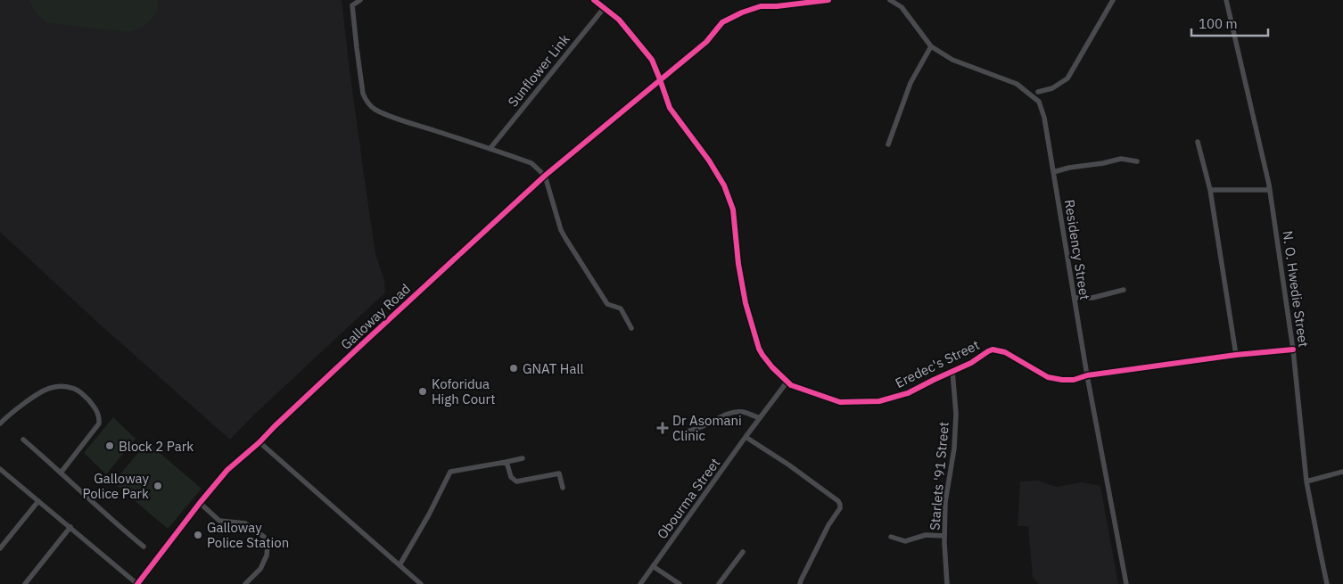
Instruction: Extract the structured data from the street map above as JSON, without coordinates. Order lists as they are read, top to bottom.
{
  "streets": {
    "street": [
      "Sunflower Link",
      "Residency Street",
      "N. O. Hwedie Street",
      "Galloway Road",
      "Eredec's Street",
      "Starlets '91 Street",
      "Obourma Street"
    ]
  },
  "crossings": [
    ["Sunflower Link", "Eredec's Street"],
    ["Residency Street", "Eredec's Street"],
    ["N. O. Hwedie Street", "Eredec's Street"],
    ["Galloway Road", "Eredec's Street"],
    ["Eredec's Street", "Starlets '91 Street"],
    ["Eredec's Street", "Obourma Street"]
  ],
  "places": {
    "other": [
      "GNAT Hall",
      "Koforidua High Court",
      "Block 2 Park",
      "Galloway Police Park",
      "Galloway Police Station"
    ],
    "health": ["Dr Asomani Clinic"]
  },
  "scale_bar": "100 m"
}
